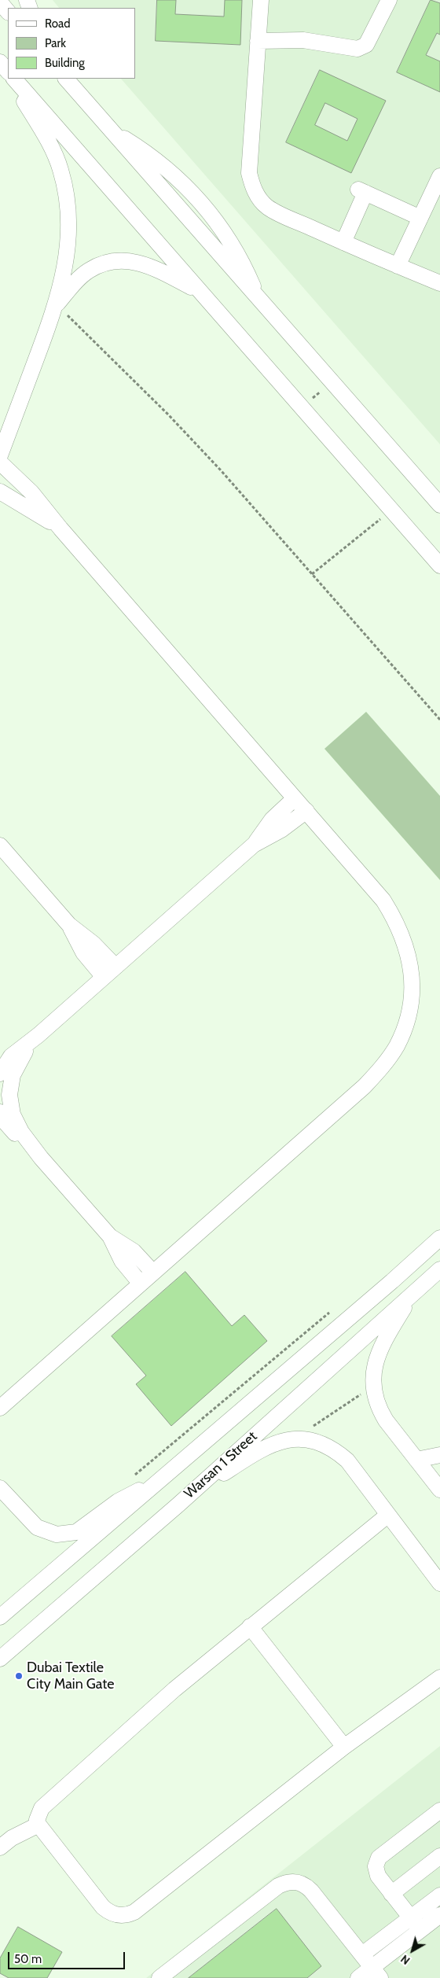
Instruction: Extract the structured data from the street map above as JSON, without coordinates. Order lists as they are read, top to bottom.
{
  "streets": {
    "street": ["Warsan 1 Street"]
  },
  "places": ["Dubai Textile City Main Gate"],
  "legend": ["Road", "Park", "Building"],
  "scale_bar": "50 m",
  "north": "bottom left"
}
